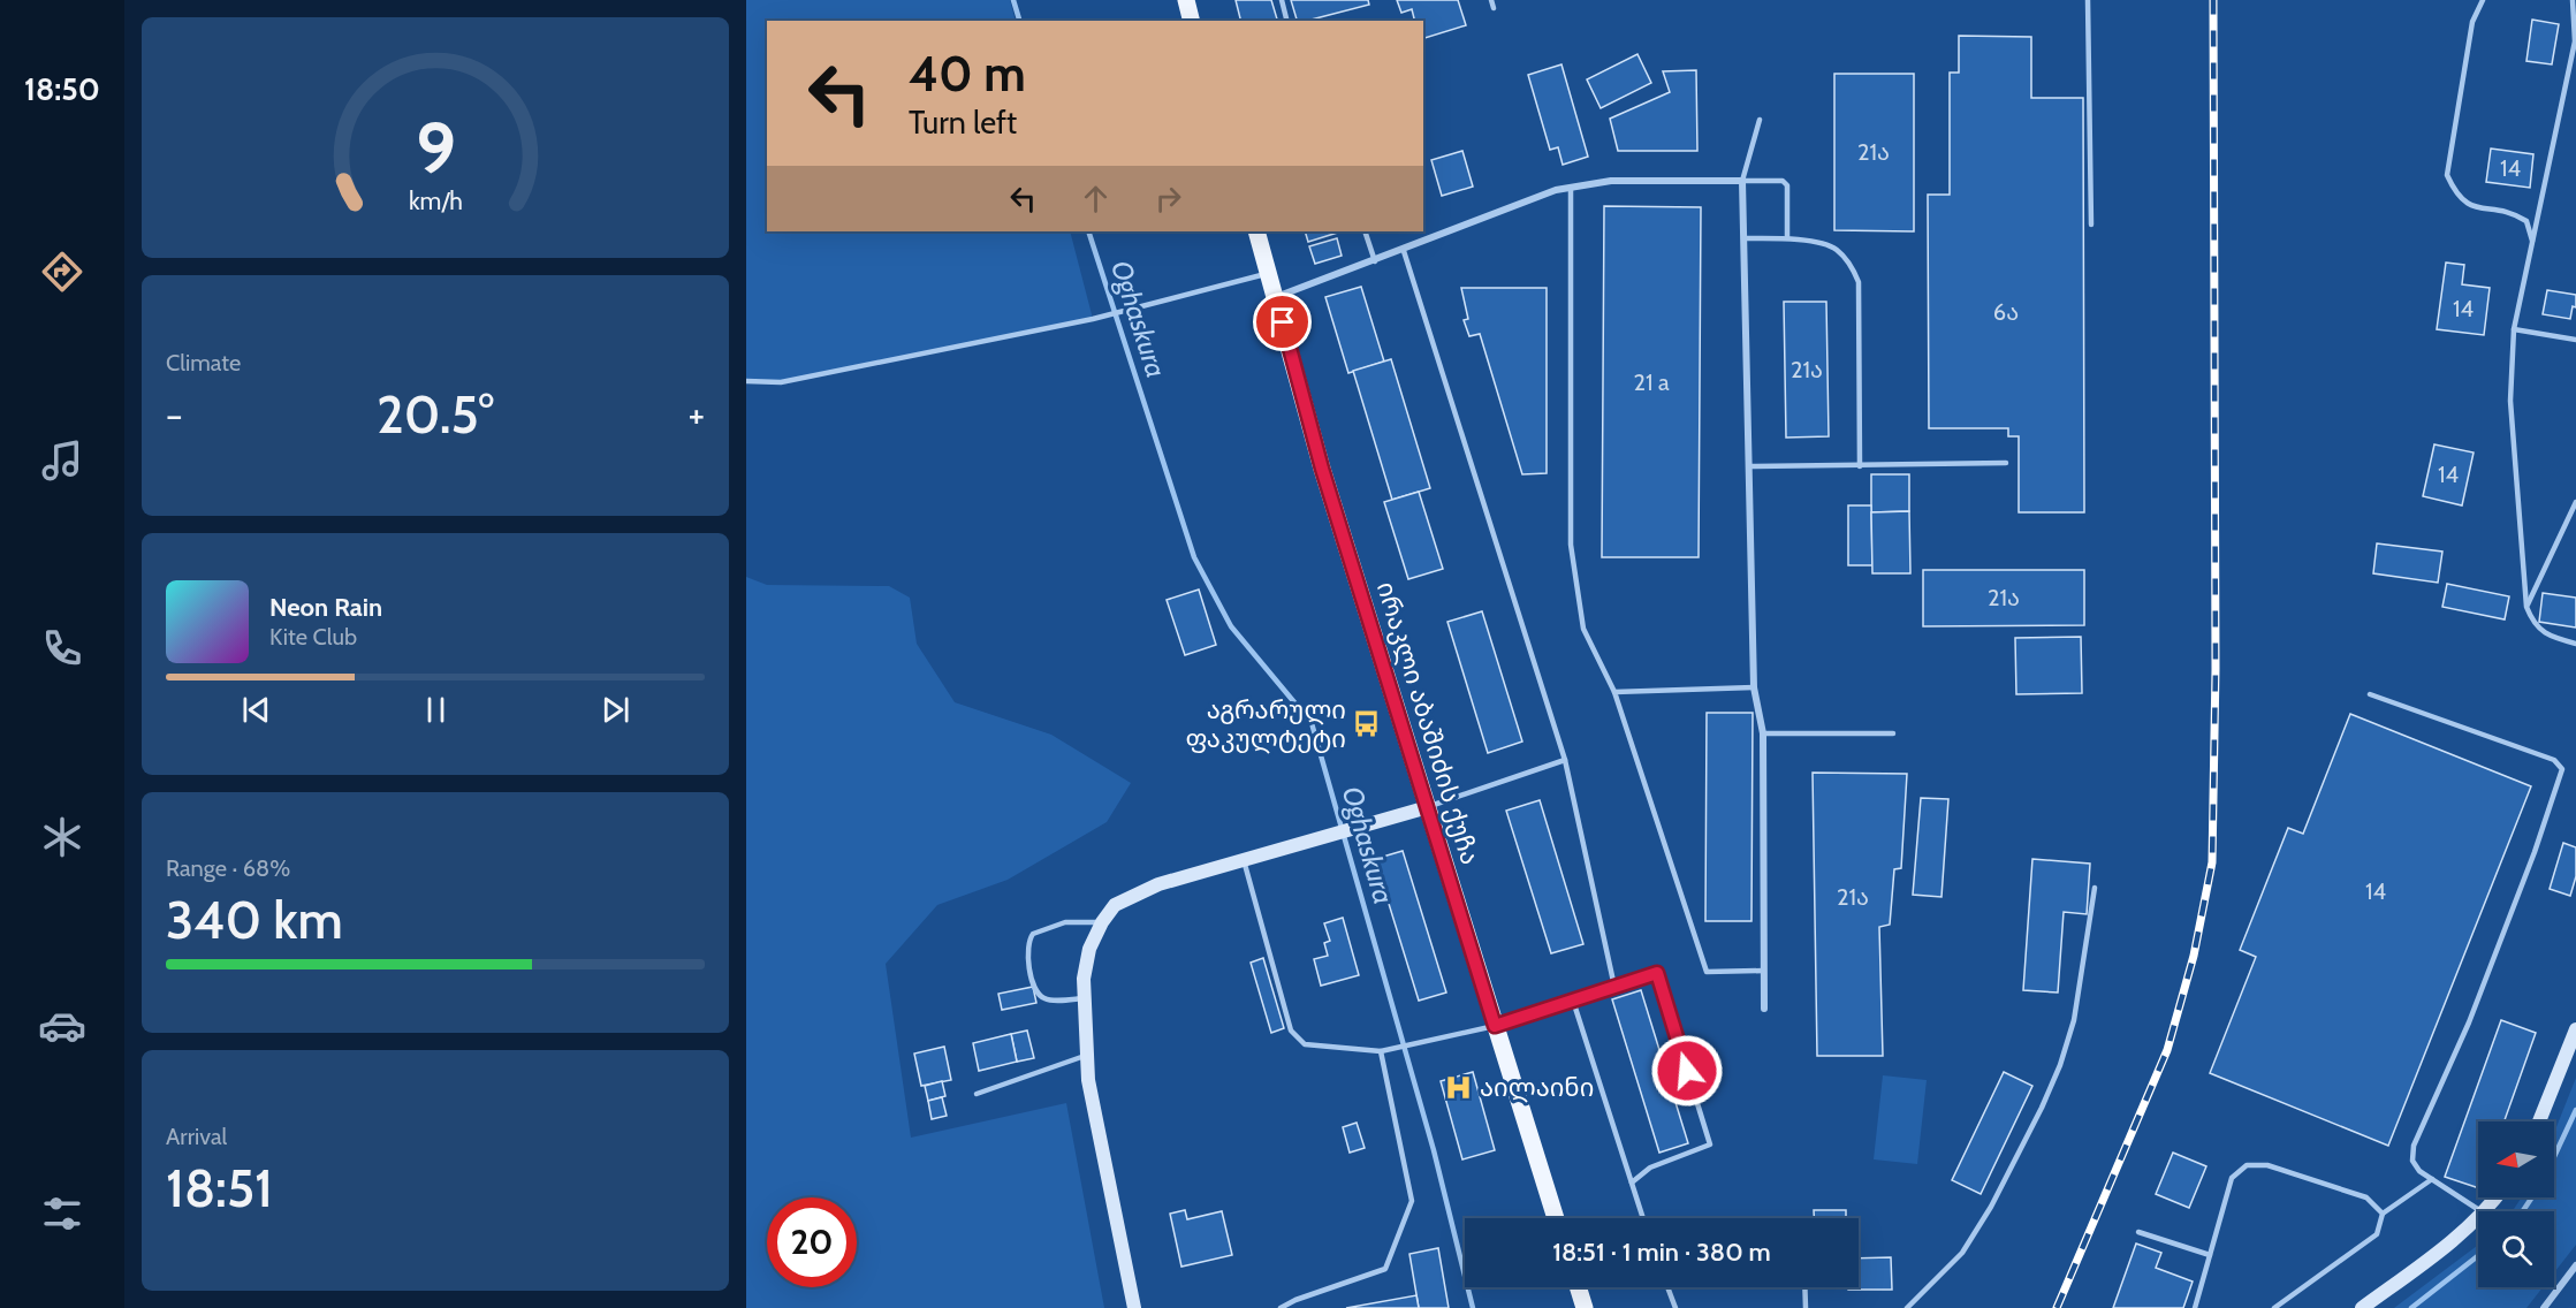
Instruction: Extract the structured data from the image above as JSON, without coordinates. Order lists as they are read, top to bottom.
{
  "streets": {
    "main road": ["ირაკლი აბაშიძის ქუჩა"]
  },
  "water": ["Oghaskura"],
  "places": {
    "bus stop": ["აგრარული ფაკულტეტი"],
    "hospital": ["აილაინი"]
  },
  "house_numbers": [
    "21ა",
    "14",
    "14",
    "6ა",
    "21ა",
    "21 a",
    "14",
    "21ა",
    "14",
    "21ა"
  ],
  "north": "left",
  "page": {
    "tabs": "18:50",
    "turn": ["40 m", "Turn left"],
    "tile": [
      "Climate",
      ["Range · 68%", "340 km"],
      ["Arrival", "18:51"]
    ],
    "heat": ["−", "20.5°", "+"],
    "song": ["Neon Rain", "Kite Club"],
    "limit": "20",
    "trip": "18:51 · 1 min · 380 m",
    "gauge": ["9", "km/h"]
  }
}
